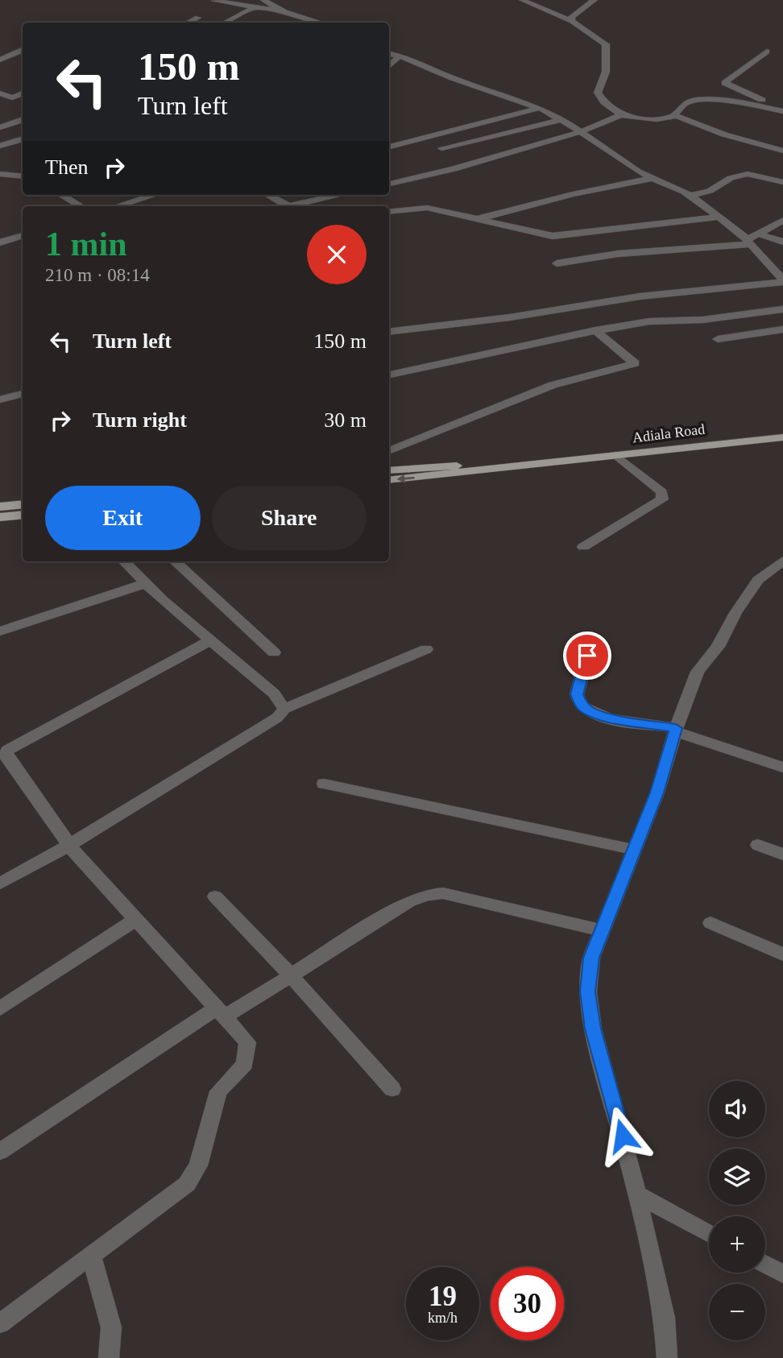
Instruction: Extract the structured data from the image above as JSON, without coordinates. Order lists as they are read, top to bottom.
{
  "streets": {
    "main road": ["Adiala Road"]
  },
  "page": {
    "turn": ["150 m", "Turn left"],
    "then": "Then",
    "heading": ["1 min", "210 m · 08:14"],
    "list": [
      {
        "name": "Turn left",
        "value": "150 m"
      },
      {
        "name": "Turn right",
        "value": "30 m"
      }
    ],
    "buttons": ["Exit", "Share"],
    "map_buttons": ["+", "−"],
    "speed": "19 km/h",
    "limit": "30"
  }
}
